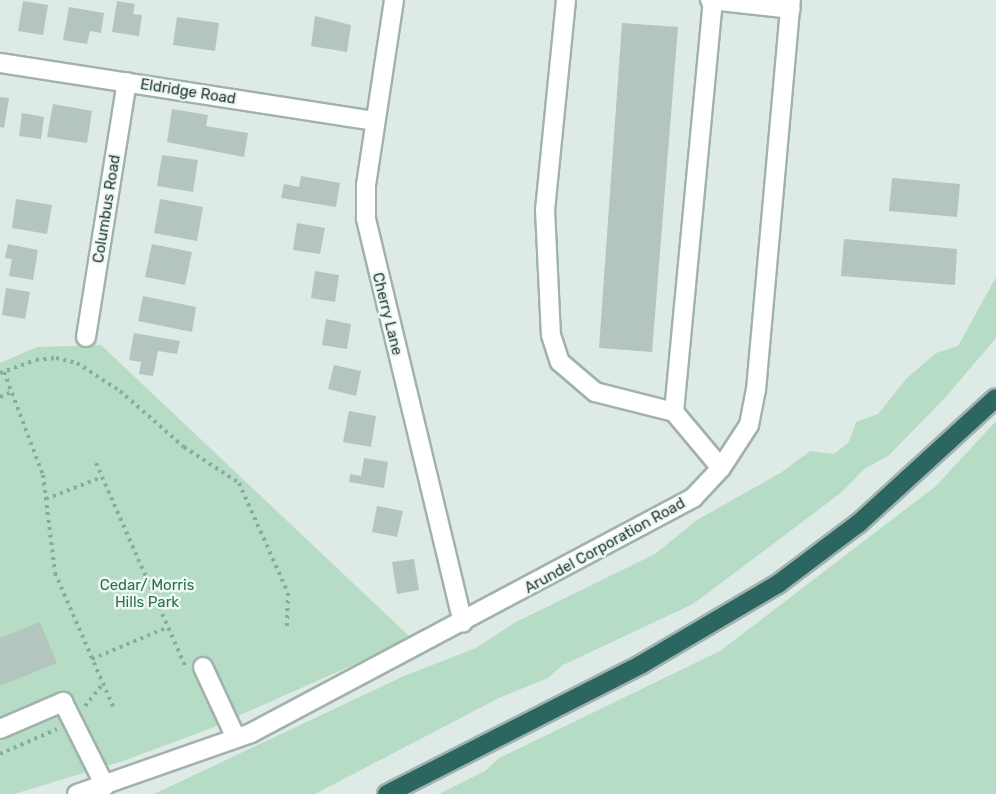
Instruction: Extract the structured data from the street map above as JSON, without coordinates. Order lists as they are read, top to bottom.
{
  "streets": {
    "street": [
      "Eldridge Road",
      "Columbus Road",
      "Cherry Lane",
      "Arundel Corporation Road"
    ]
  },
  "crossings": [
    ["Eldridge Road", "Columbus Road"],
    ["Eldridge Road", "Cherry Lane"],
    ["Cherry Lane", "Arundel Corporation Road"]
  ],
  "parks": ["Cedar/ Morris Hills Park"]
}
